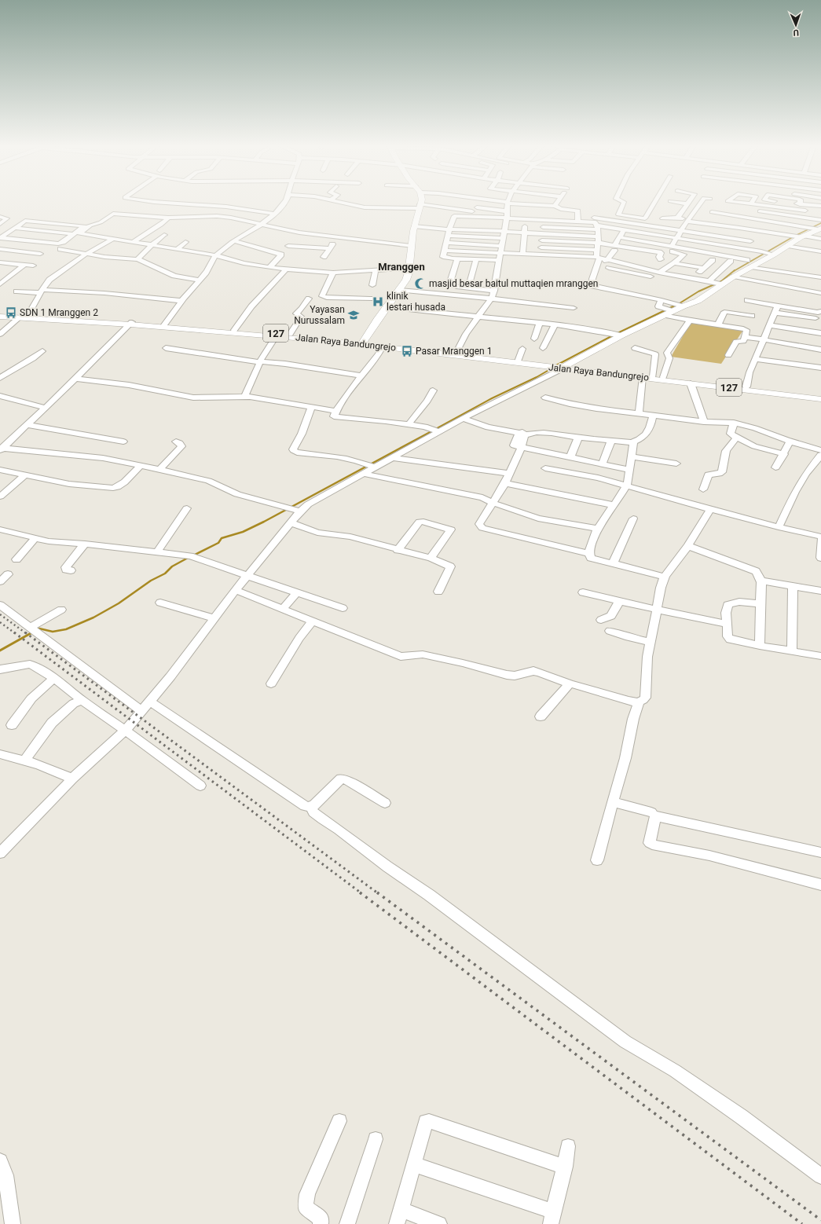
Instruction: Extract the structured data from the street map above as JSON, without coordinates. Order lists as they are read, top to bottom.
{
  "streets": {
    "main road": ["127", "Jalan Raya Bandungrejo"]
  },
  "districts": ["Mranggen"],
  "places": {
    "mosque": ["masjid besar baitul muttaqien mranggen"],
    "hospital": ["klinik lestari husada"],
    "bus stop": ["SDN 1 Mranggen 2", "Pasar Mranggen 1"],
    "school or university": ["Yayasan Nurussalam"]
  },
  "north": "bottom"
}
